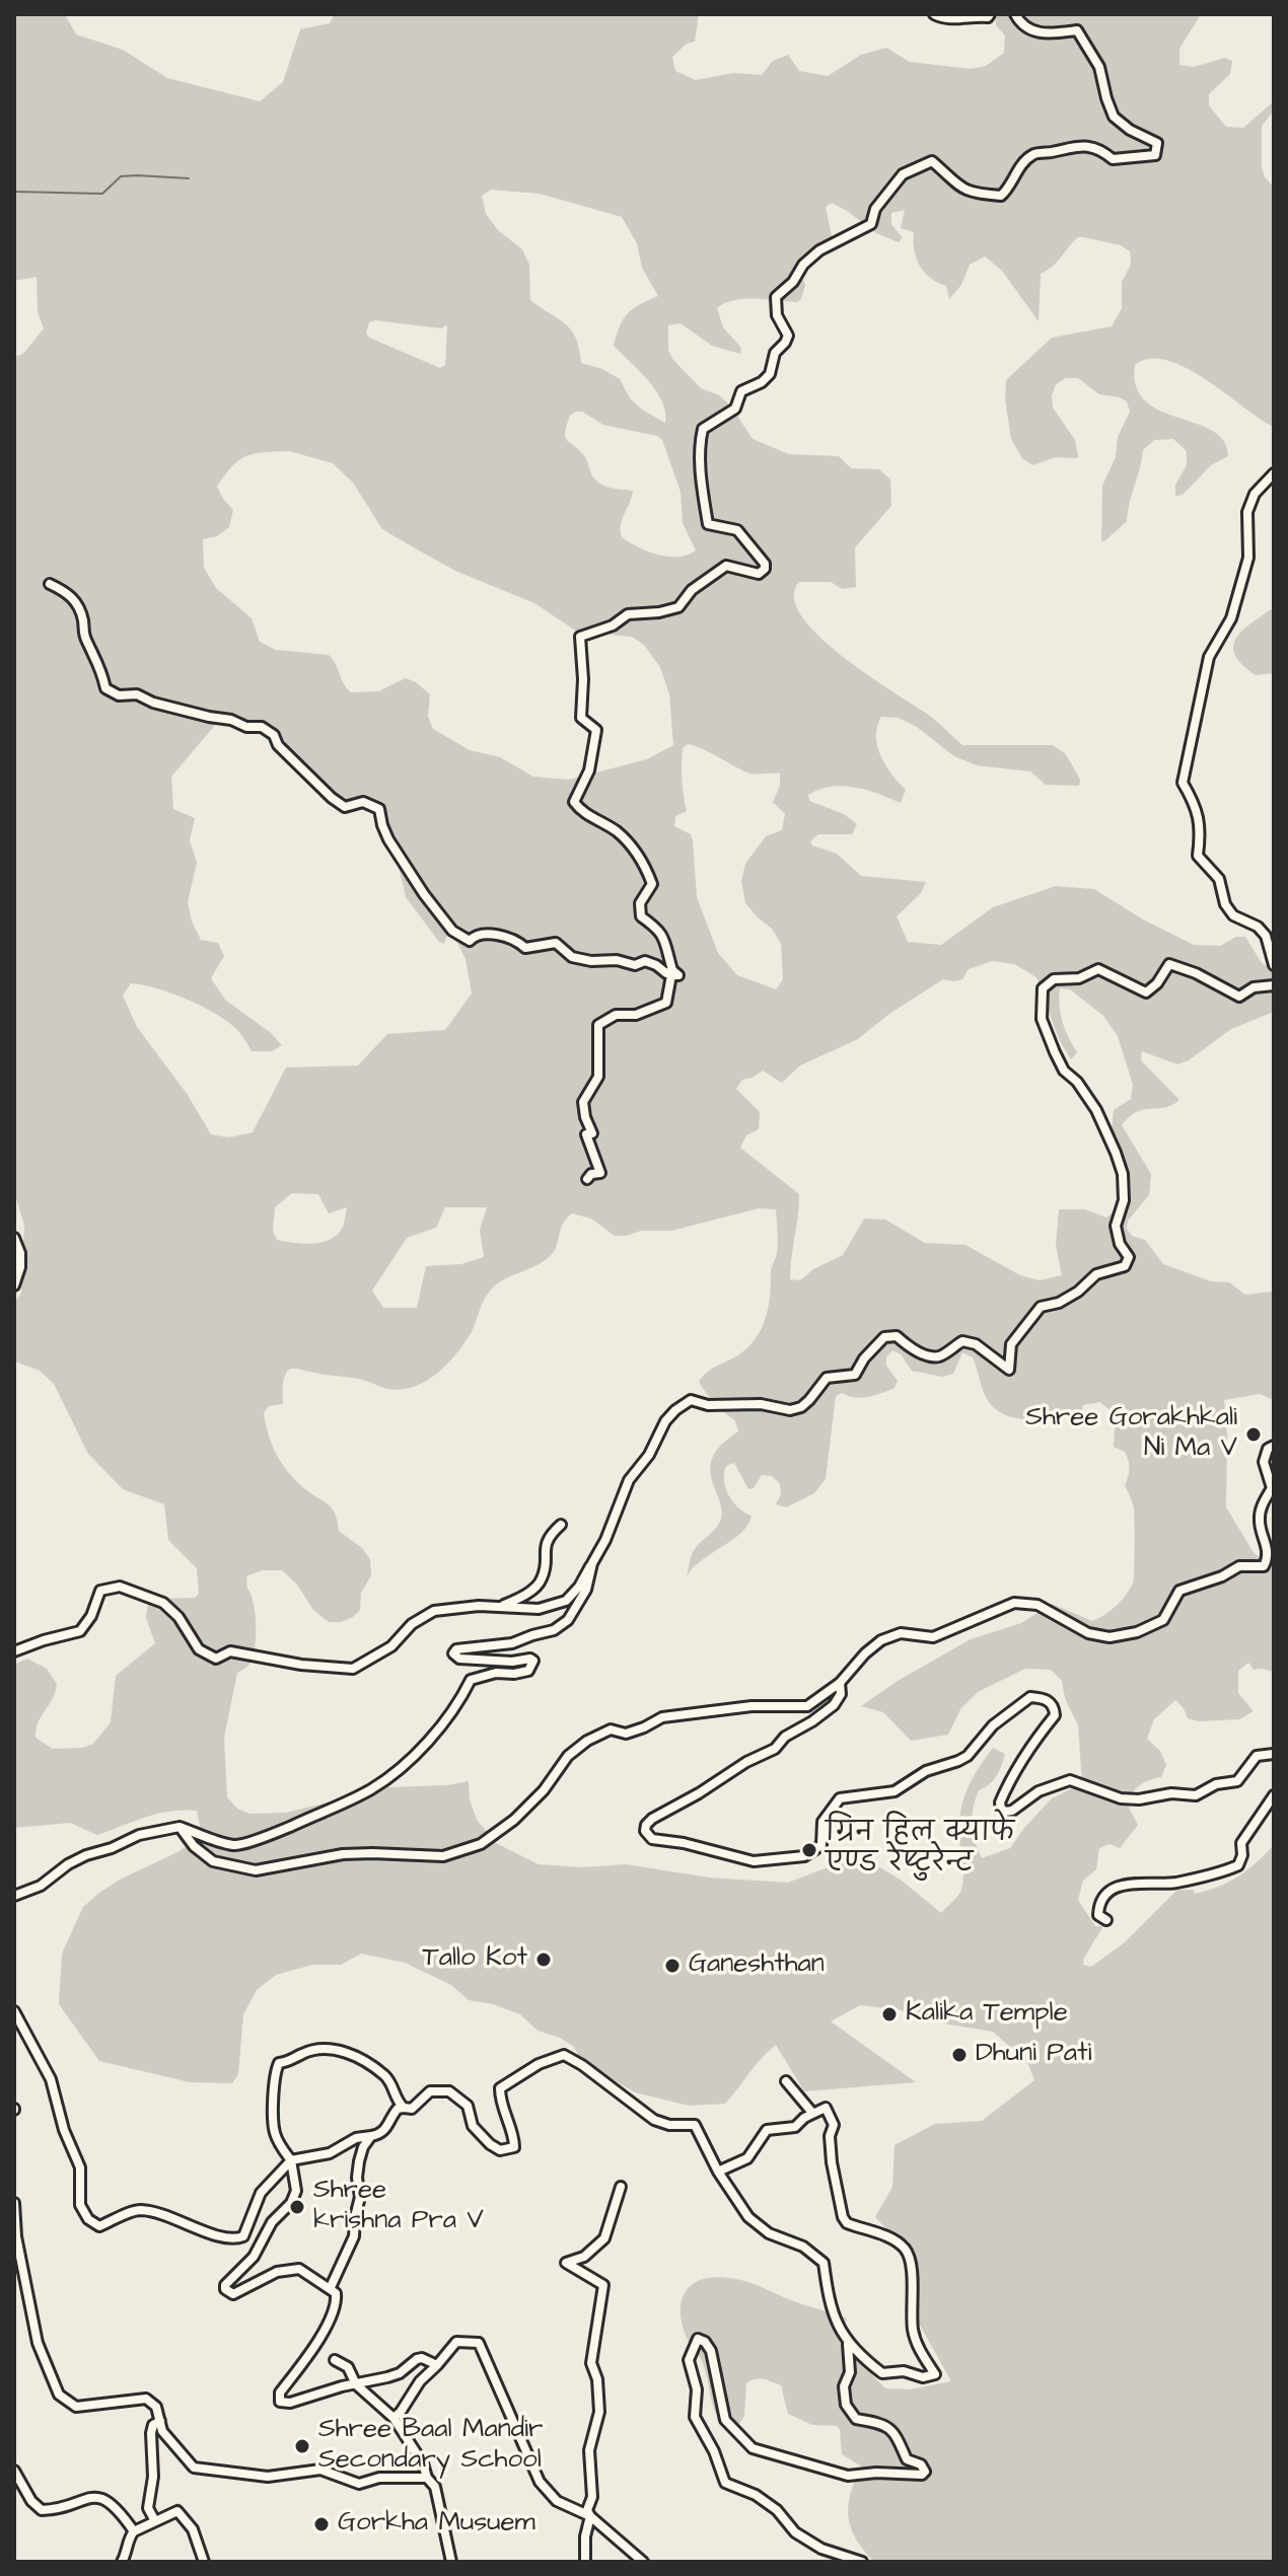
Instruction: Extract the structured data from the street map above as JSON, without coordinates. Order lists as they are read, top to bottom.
{
  "places": [
    "Shree Gorakhkali Ni Ma V",
    "ग्रिन हिल क्याफे एण्ड रेष्टुरेन्ट",
    "Tallo Kot",
    "Ganeshthan",
    "Kalika Temple",
    "Dhuni Pati",
    "Shree krishna Pra V",
    "Shree Baal Mandir Secondary School",
    "Gorkha Musuem"
  ]
}
